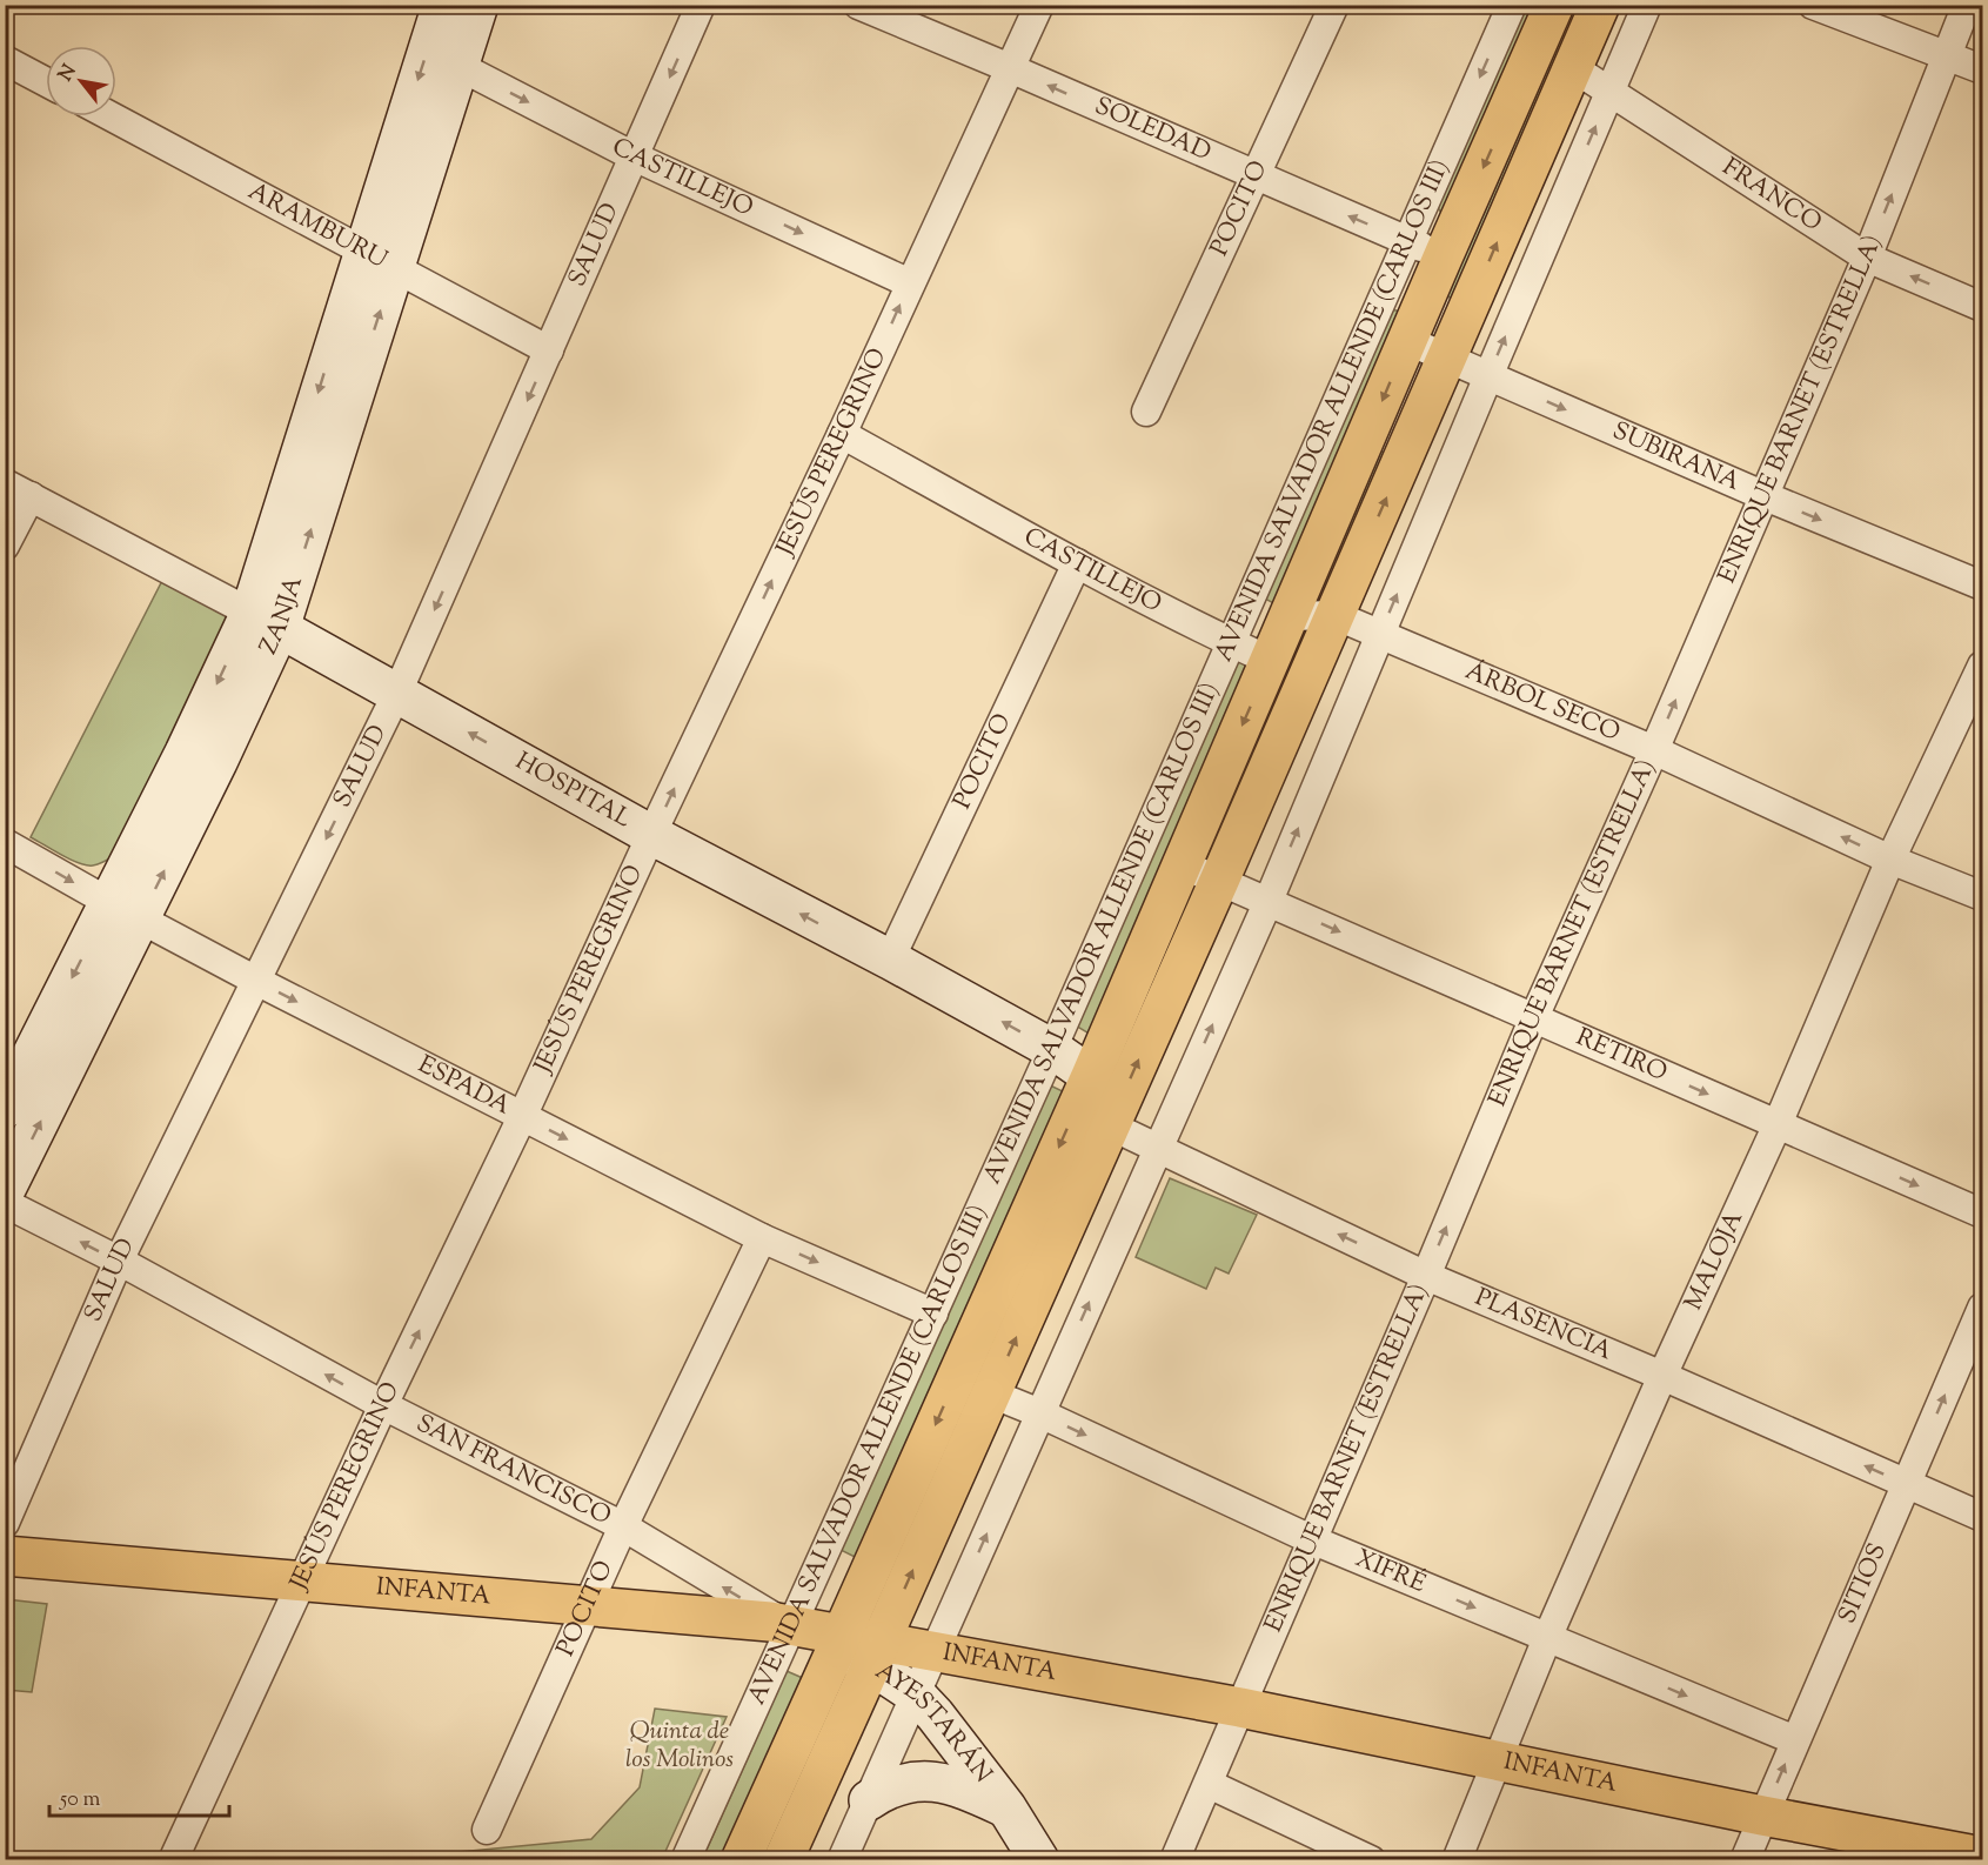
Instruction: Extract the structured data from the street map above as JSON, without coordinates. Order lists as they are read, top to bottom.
{
  "streets": {
    "main road": [
      "AVENIDA SALVADOR ALLENDE (CARLOS III)",
      "ZANJA",
      "HOSPITAL",
      "INFANTA",
      "AYESTARÁN"
    ],
    "street": [
      "SOLEDAD",
      "CASTILLEJO",
      "FRANCO",
      "POCITO",
      "ARAMBURU",
      "SALUD",
      "ENRIQUE BARNET (ESTRELLA)",
      "JESÚS PEREGRINO",
      "SUBIRANA",
      "ÁRBOL SECO",
      "RETIRO",
      "ESPADA",
      "MALOJA",
      "PLASENCIA",
      "SAN FRANCISCO",
      "XIFRÉ",
      "SITIOS"
    ]
  },
  "crossings": [
    ["SOLEDAD", "POCITO"],
    ["SOLEDAD", "AVENIDA SALVADOR ALLENDE (CARLOS III)"],
    ["SOLEDAD", "JESÚS PEREGRINO"],
    ["CASTILLEJO", "POCITO"],
    ["CASTILLEJO", "SALUD"],
    ["CASTILLEJO", "AVENIDA SALVADOR ALLENDE (CARLOS III)"],
    ["CASTILLEJO", "JESÚS PEREGRINO"],
    ["CASTILLEJO", "ZANJA"],
    ["FRANCO", "ENRIQUE BARNET (ESTRELLA)"],
    ["POCITO", "HOSPITAL"],
    ["POCITO", "ESPADA"],
    ["POCITO", "SAN FRANCISCO"],
    ["POCITO", "INFANTA"],
    ["ARAMBURU", "SALUD"],
    ["ARAMBURU", "ZANJA"],
    ["SALUD", "HOSPITAL"],
    ["SALUD", "ESPADA"],
    ["SALUD", "SAN FRANCISCO"],
    ["ENRIQUE BARNET (ESTRELLA)", "SUBIRANA"],
    ["ENRIQUE BARNET (ESTRELLA)", "ÁRBOL SECO"],
    ["ENRIQUE BARNET (ESTRELLA)", "RETIRO"],
    ["ENRIQUE BARNET (ESTRELLA)", "PLASENCIA"],
    ["ENRIQUE BARNET (ESTRELLA)", "XIFRÉ"],
    ["ENRIQUE BARNET (ESTRELLA)", "INFANTA"],
    ["AVENIDA SALVADOR ALLENDE (CARLOS III)", "SUBIRANA"],
    ["AVENIDA SALVADOR ALLENDE (CARLOS III)", "ÁRBOL SECO"],
    ["AVENIDA SALVADOR ALLENDE (CARLOS III)", "HOSPITAL"],
    ["AVENIDA SALVADOR ALLENDE (CARLOS III)", "RETIRO"],
    ["AVENIDA SALVADOR ALLENDE (CARLOS III)", "ESPADA"],
    ["AVENIDA SALVADOR ALLENDE (CARLOS III)", "SAN FRANCISCO"],
    ["AVENIDA SALVADOR ALLENDE (CARLOS III)", "INFANTA"],
    ["JESÚS PEREGRINO", "HOSPITAL"],
    ["JESÚS PEREGRINO", "ESPADA"],
    ["JESÚS PEREGRINO", "SAN FRANCISCO"],
    ["JESÚS PEREGRINO", "INFANTA"],
    ["ZANJA", "HOSPITAL"],
    ["ZANJA", "ESPADA"],
    ["ÁRBOL SECO", "MALOJA"],
    ["RETIRO", "MALOJA"],
    ["MALOJA", "PLASENCIA"],
    ["MALOJA", "XIFRÉ"],
    ["MALOJA", "INFANTA"],
    ["PLASENCIA", "SITIOS"],
    ["SAN FRANCISCO", "INFANTA"],
    ["XIFRÉ", "SITIOS"],
    ["SITIOS", "INFANTA"],
    ["INFANTA", "AYESTARÁN"]
  ],
  "one_way": [
    "SOLEDAD",
    "CASTILLEJO",
    "SALUD",
    "ENRIQUE BARNET (ESTRELLA)",
    "JESÚS PEREGRINO",
    "SUBIRANA",
    "HOSPITAL",
    "RETIRO",
    "ESPADA",
    "PLASENCIA",
    "SAN FRANCISCO",
    "XIFRÉ",
    "SITIOS"
  ],
  "parks": ["Quinta de los Molinos"],
  "scale_bar": "50 m",
  "north": "top left"
}
